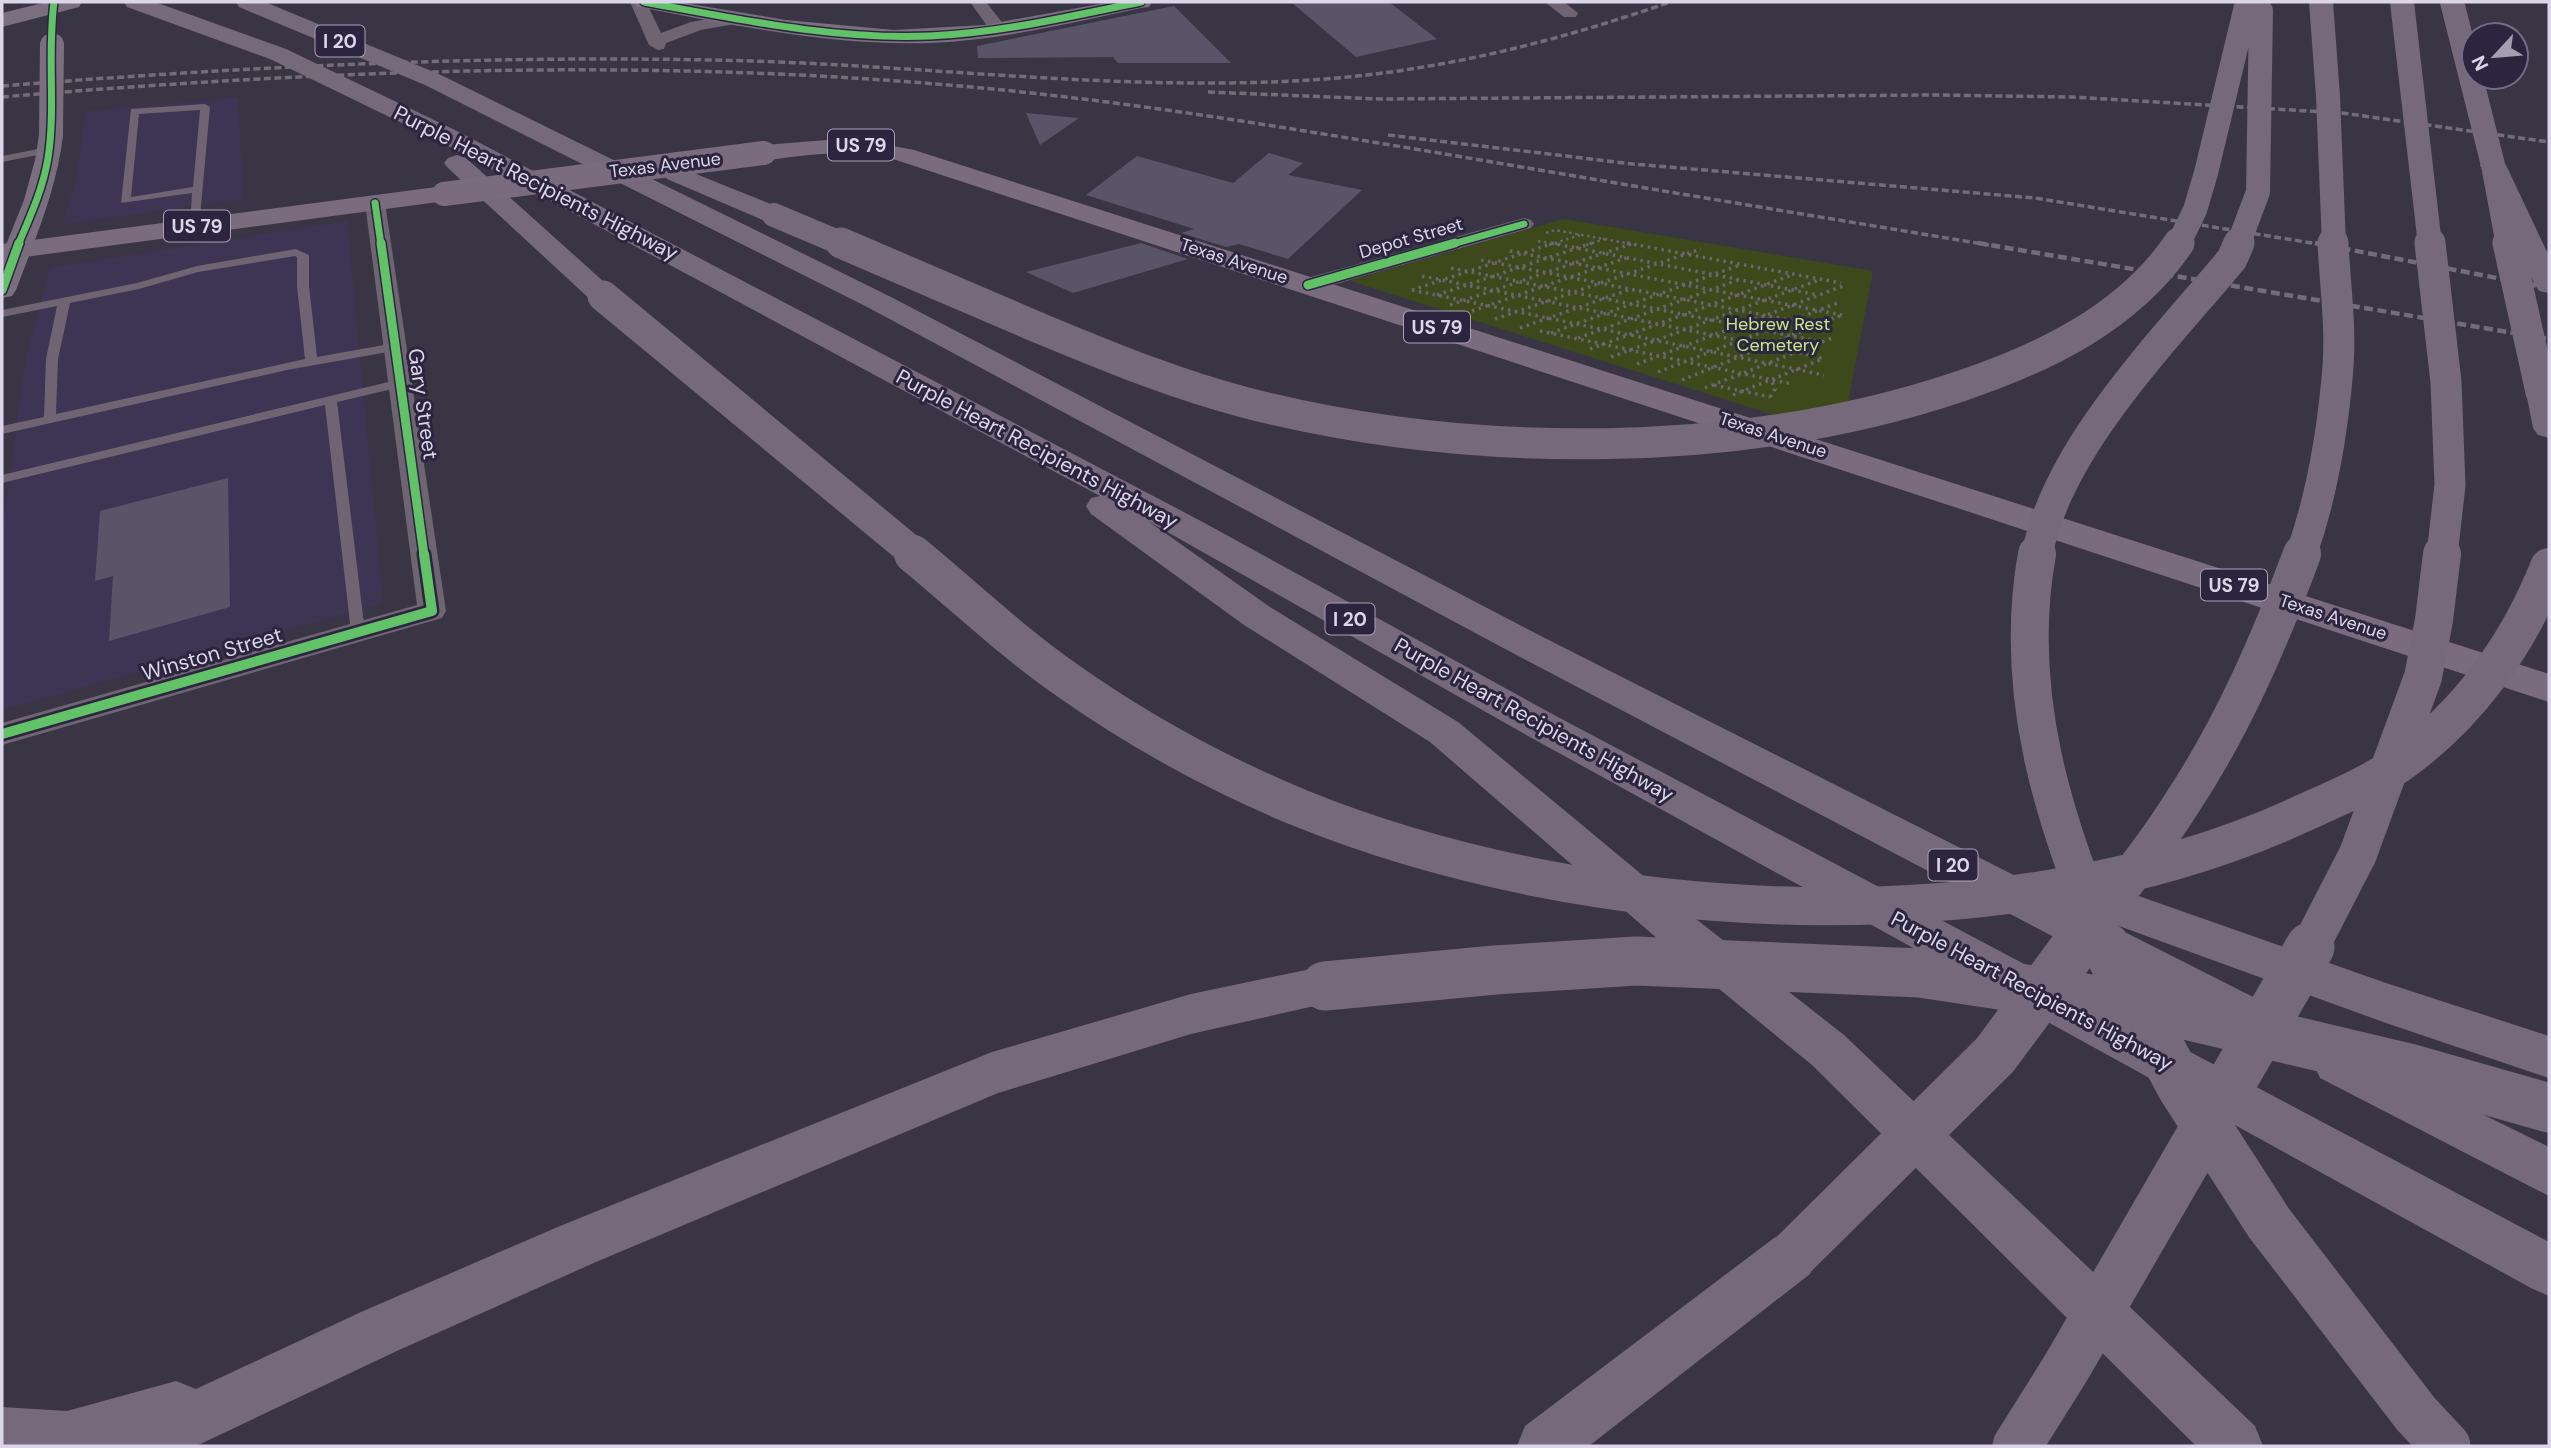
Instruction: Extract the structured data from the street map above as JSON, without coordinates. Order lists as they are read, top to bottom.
{
  "streets": {
    "highway": ["I 20", "Purple Heart Recipients Highway"],
    "main road": ["US 79", "Texas Avenue"],
    "street": ["Depot Street", "Gary Street", "Winston Street"]
  },
  "crossings": [
    ["Texas Avenue", "Depot Street"],
    ["Texas Avenue", "Gary Street"],
    ["Gary Street", "Winston Street"]
  ],
  "parks": ["Hebrew Rest Cemetery"],
  "north": "bottom left"
}
